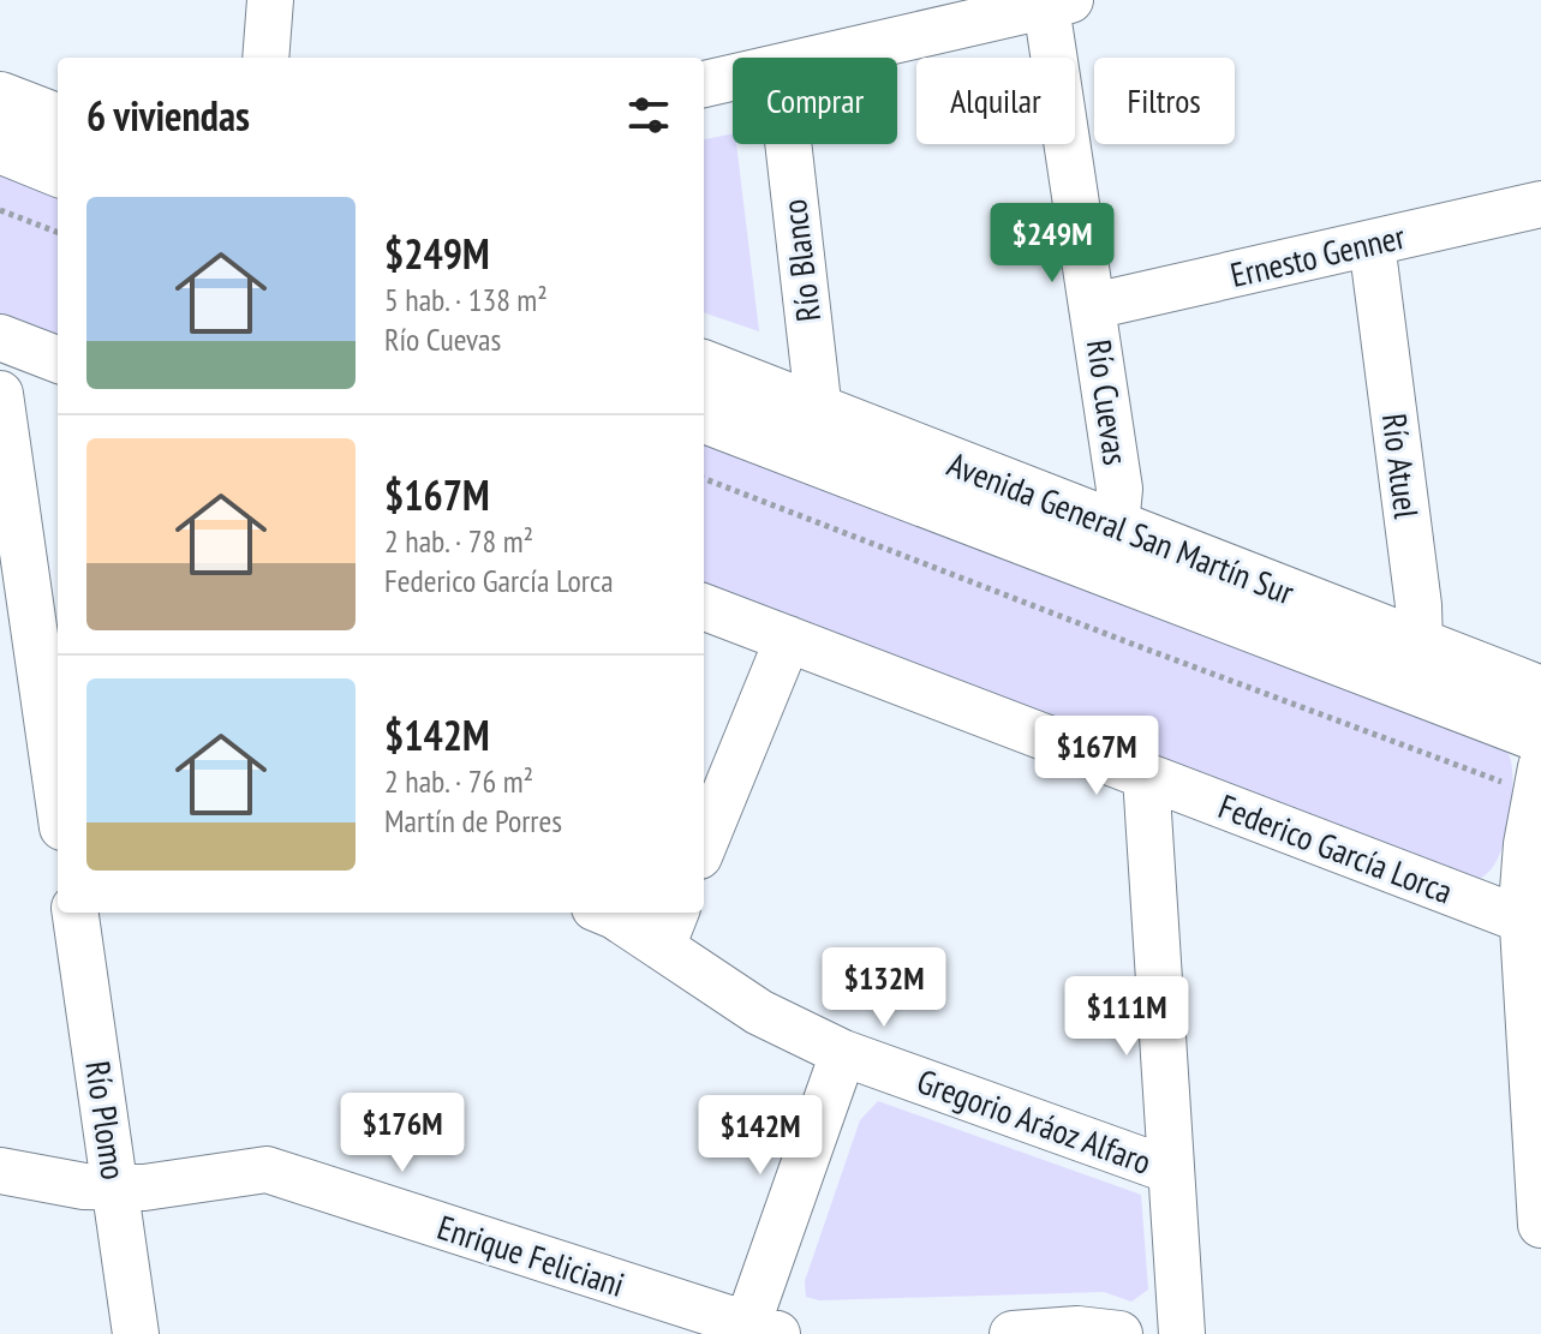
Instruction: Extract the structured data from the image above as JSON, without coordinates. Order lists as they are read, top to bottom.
{
  "streets": {
    "main road": ["Avenida General San Martín Sur"],
    "street": [
      "Ernesto Genner",
      "Río Blanco",
      "Río Cuevas",
      "Río Atuel",
      "Federico García Lorca",
      "Río Plomo",
      "Gregorio Aráoz Alfaro",
      "Enrique Feliciani"
    ]
  },
  "crossings": [
    ["Ernesto Genner", "Río Cuevas"],
    ["Ernesto Genner", "Río Atuel"],
    ["Río Blanco", "Avenida General San Martín Sur"],
    ["Río Cuevas", "Avenida General San Martín Sur"],
    ["Río Atuel", "Avenida General San Martín Sur"],
    ["Río Plomo", "Enrique Feliciani"]
  ],
  "page": {
    "chip": ["Comprar", "Alquilar", "Filtros"],
    "heading": "6 viviendas",
    "list": [
      {
        "name": "$249M",
        "note": "5 hab. · 138 m² · Río Cuevas"
      },
      {
        "name": "$167M",
        "note": "2 hab. · 78 m² · Federico García Lorca"
      },
      {
        "name": "$142M",
        "note": "2 hab. · 76 m² · Martín de Porres"
      }
    ],
    "price": [
      "$249M",
      "$167M",
      "$132M",
      "$111M",
      "$176M",
      "$142M"
    ]
  }
}
